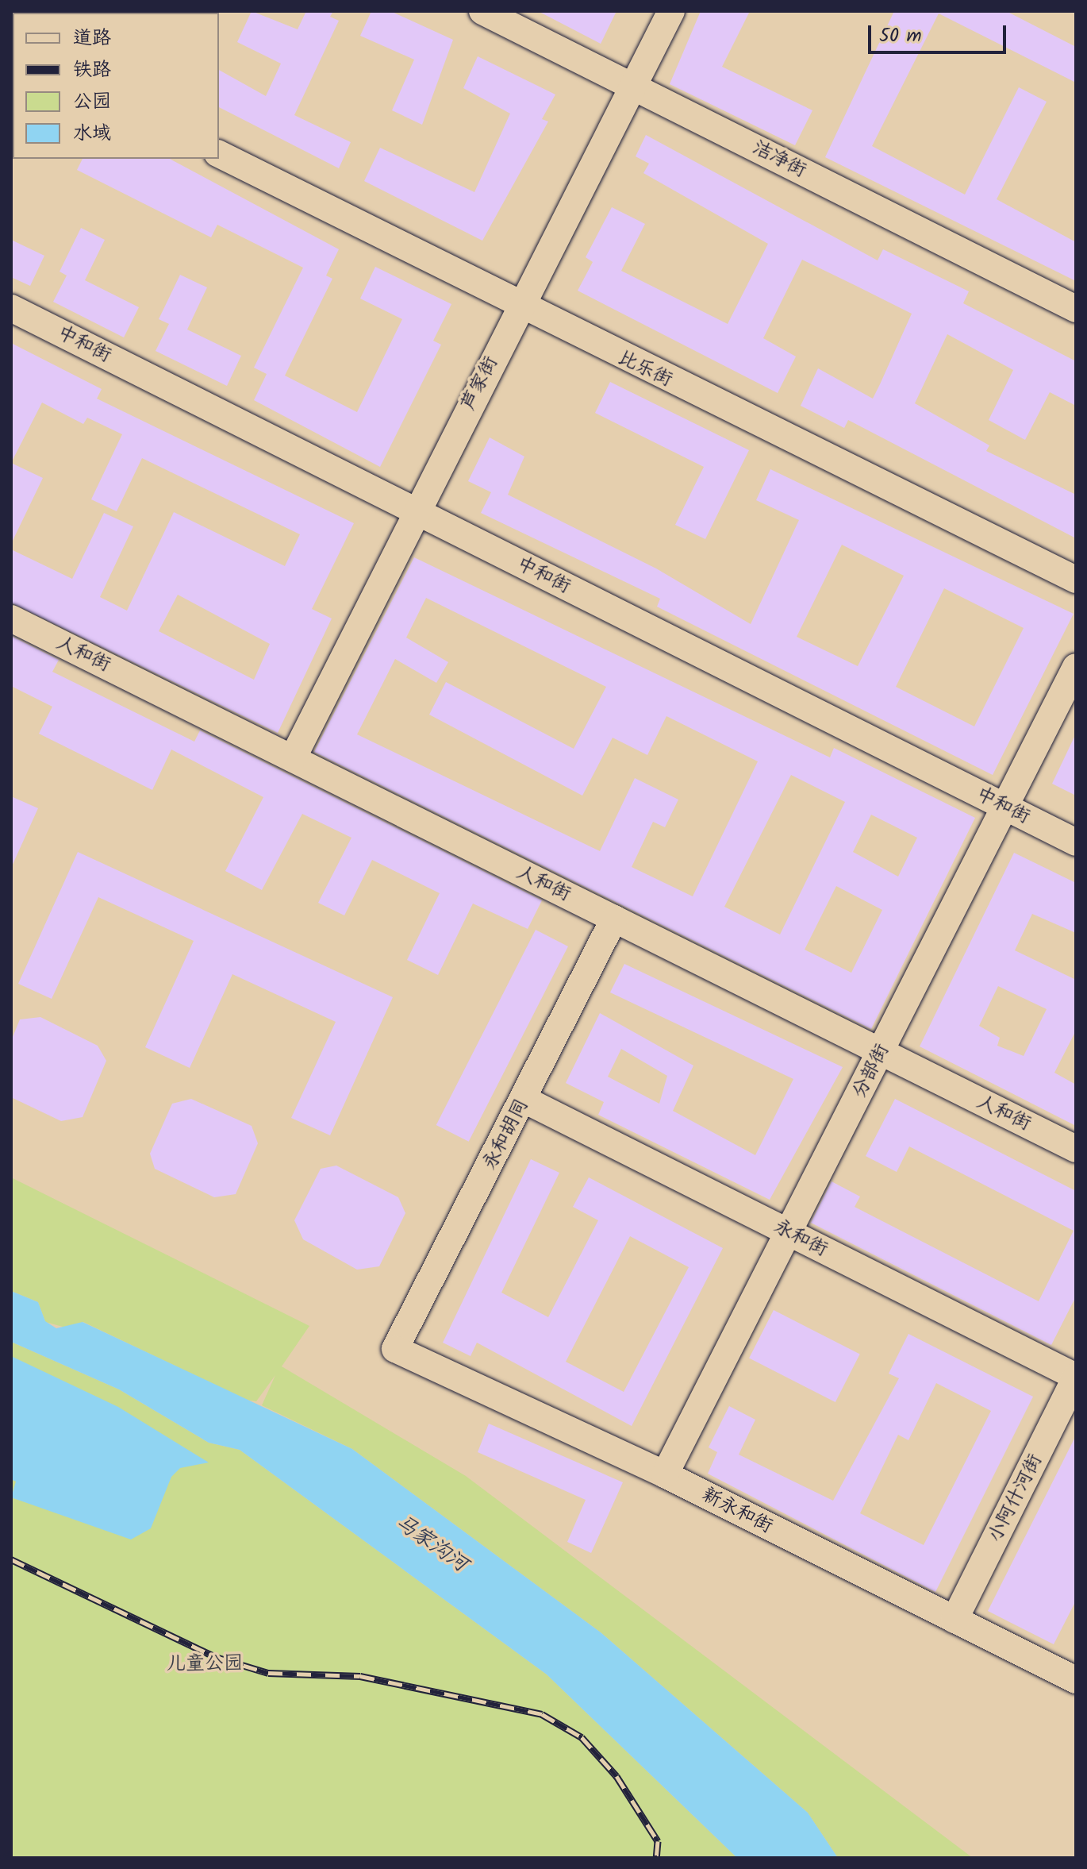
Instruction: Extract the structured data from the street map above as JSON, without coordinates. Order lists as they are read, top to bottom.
{
  "streets": {
    "street": [
      "洁净街",
      "中和街",
      "比乐街",
      "芦家街",
      "人和街",
      "分部街",
      "永和胡同",
      "永和街",
      "小阿什河街",
      "新永和街"
    ]
  },
  "crossings": [
    ["洁净街", "芦家街"],
    ["中和街", "芦家街"],
    ["中和街", "分部街"],
    ["比乐街", "芦家街"],
    ["芦家街", "人和街"],
    ["人和街", "分部街"],
    ["人和街", "永和胡同"],
    ["分部街", "永和街"],
    ["分部街", "新永和街"],
    ["永和胡同", "永和街"],
    ["永和胡同", "新永和街"],
    ["永和街", "小阿什河街"],
    ["小阿什河街", "新永和街"]
  ],
  "water": ["马家沟河"],
  "parks": ["儿童公园"],
  "legend": [
    "道路",
    "铁路",
    "公园",
    "水域"
  ],
  "scale_bar": "50 m"
}
